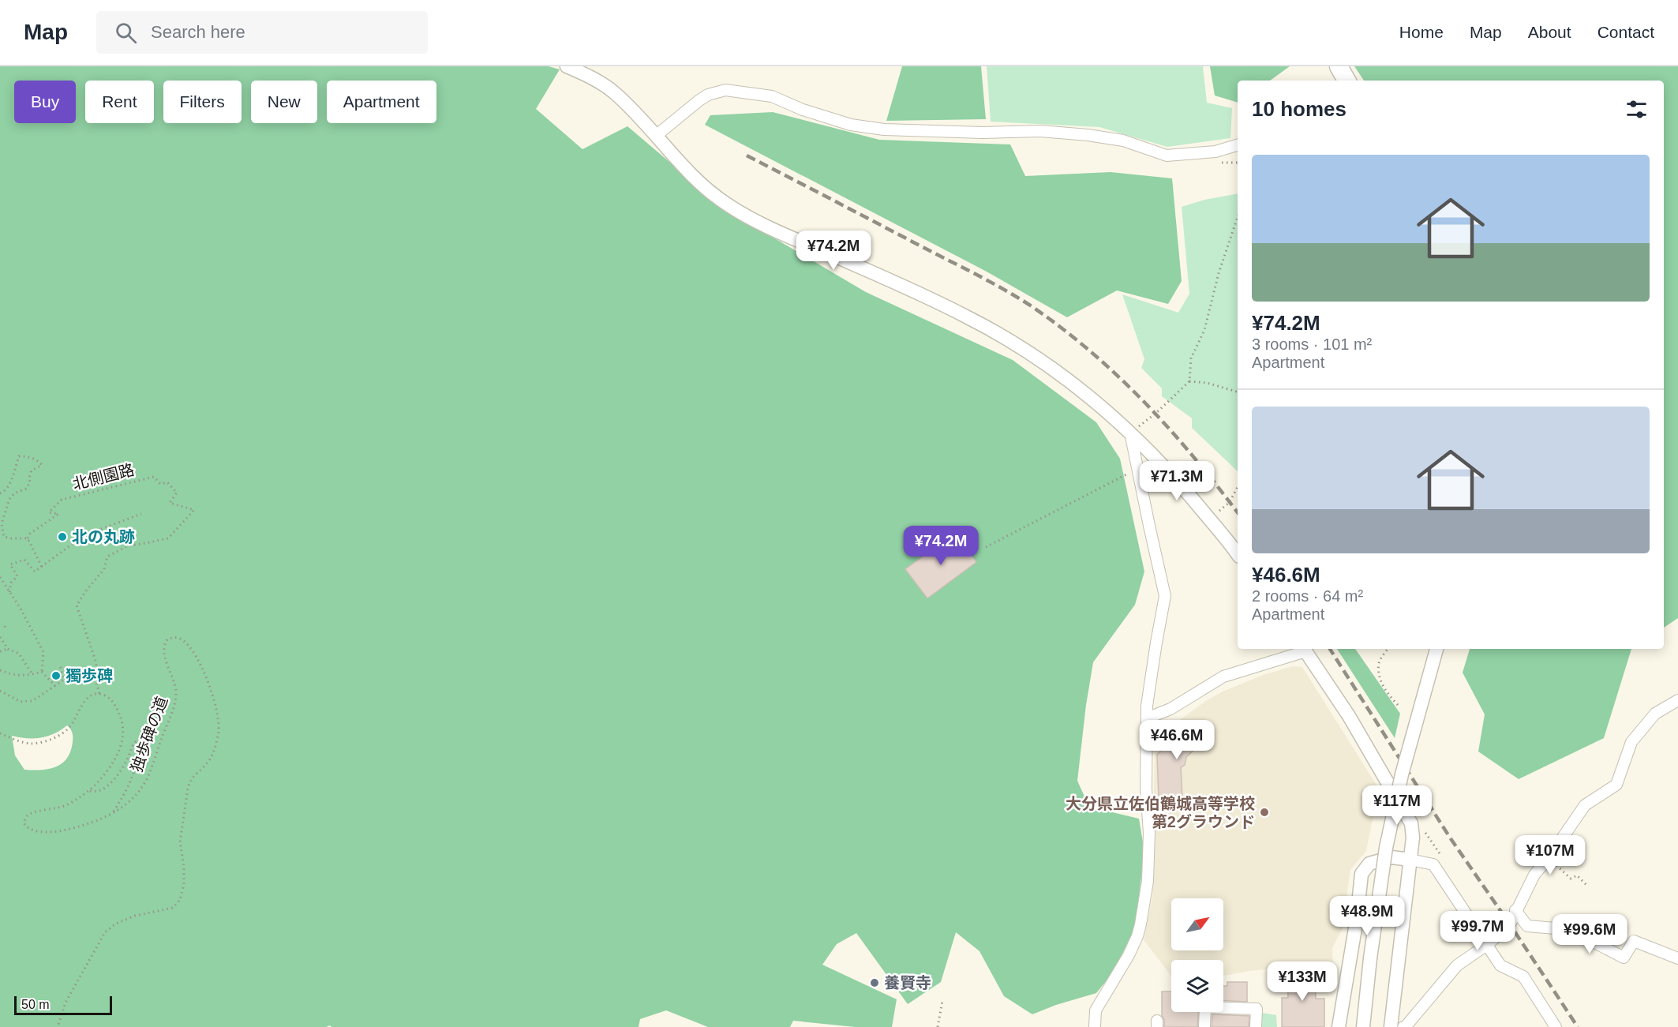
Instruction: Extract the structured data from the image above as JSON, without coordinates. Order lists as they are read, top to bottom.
{
  "streets": {
    "path": ["北側園路", "独歩碑の道"]
  },
  "crossings": [
    ["北側園路", "独歩碑の道"]
  ],
  "places": [
    "北の丸跡",
    "獨歩碑",
    "大分県立佐伯鶴城高等学校 第2グラウンド",
    "養賢寺"
  ],
  "scale_bar": "50 m",
  "north": "top right",
  "page": {
    "header": "Map",
    "search": "Search here",
    "nav": [
      "Home",
      "Map",
      "About",
      "Contact"
    ],
    "chip": [
      "Buy",
      "Rent",
      "Filters",
      "New",
      "Apartment"
    ],
    "heading": "10 homes",
    "list": [
      {
        "name": "¥74.2M",
        "note": "3 rooms · 101 m² · Apartment"
      },
      {
        "name": "¥46.6M",
        "note": "2 rooms · 64 m² · Apartment"
      }
    ],
    "price": [
      "¥74.2M",
      "¥71.3M",
      "¥74.2M",
      "¥46.6M",
      "¥117M",
      "¥107M",
      "¥48.9M",
      "¥99.7M",
      "¥99.6M",
      "¥133M"
    ],
    "scale": "50 m"
  }
}
